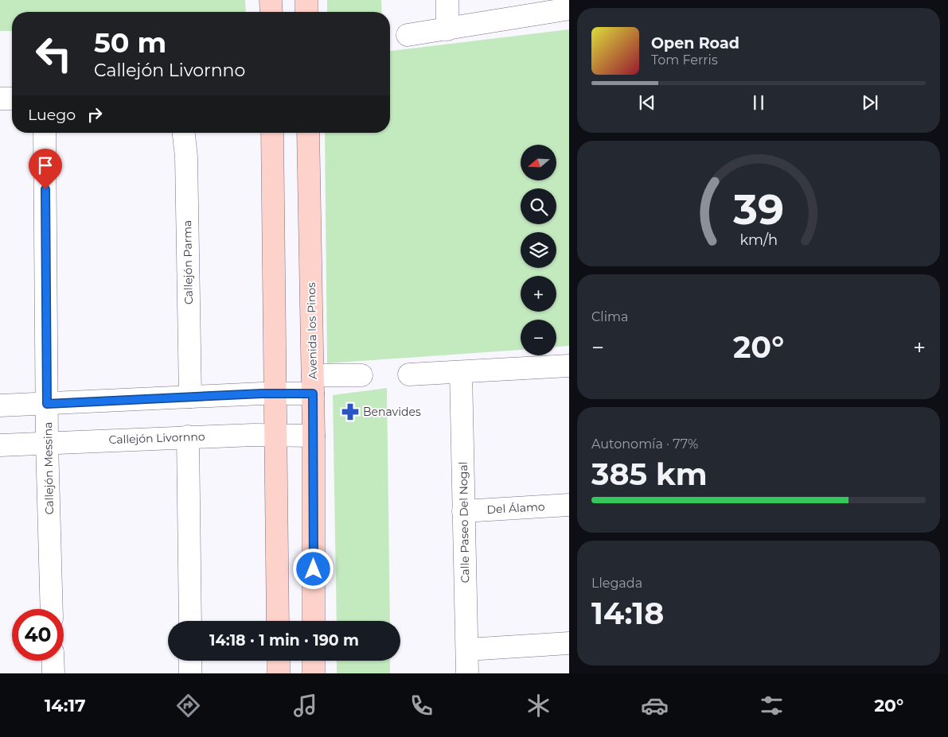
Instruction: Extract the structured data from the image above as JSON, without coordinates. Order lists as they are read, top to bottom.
{
  "streets": {
    "street": [
      "Callejón Parma",
      "Avenida los Pinos",
      "Callejón Livornno",
      "Callejón Messina",
      "Del Álamo",
      "Calle Paseo Del Nogal"
    ]
  },
  "crossings": [
    ["Avenida los Pinos", "Callejón Livornno"],
    ["Callejón Livornno", "Callejón Messina"],
    ["Del Álamo", "Calle Paseo Del Nogal"]
  ],
  "places": {
    "pharmacy": ["Benavides"]
  },
  "north": "left",
  "page": {
    "turn": ["50 m", "Callejón Livornno"],
    "song": ["Open Road", "Tom Ferris"],
    "then": "Luego",
    "map_buttons": ["+", "−"],
    "tile": [
      "Clima",
      ["Autonomía · 77%", "385 km"],
      ["Llegada", "14:18"]
    ],
    "heat": ["−", "20°", "+"],
    "limit": "40",
    "trip": "14:18 · 1 min · 190 m",
    "tabs": ["14:17", "20°"],
    "gauge": ["39", "km/h"]
  }
}
